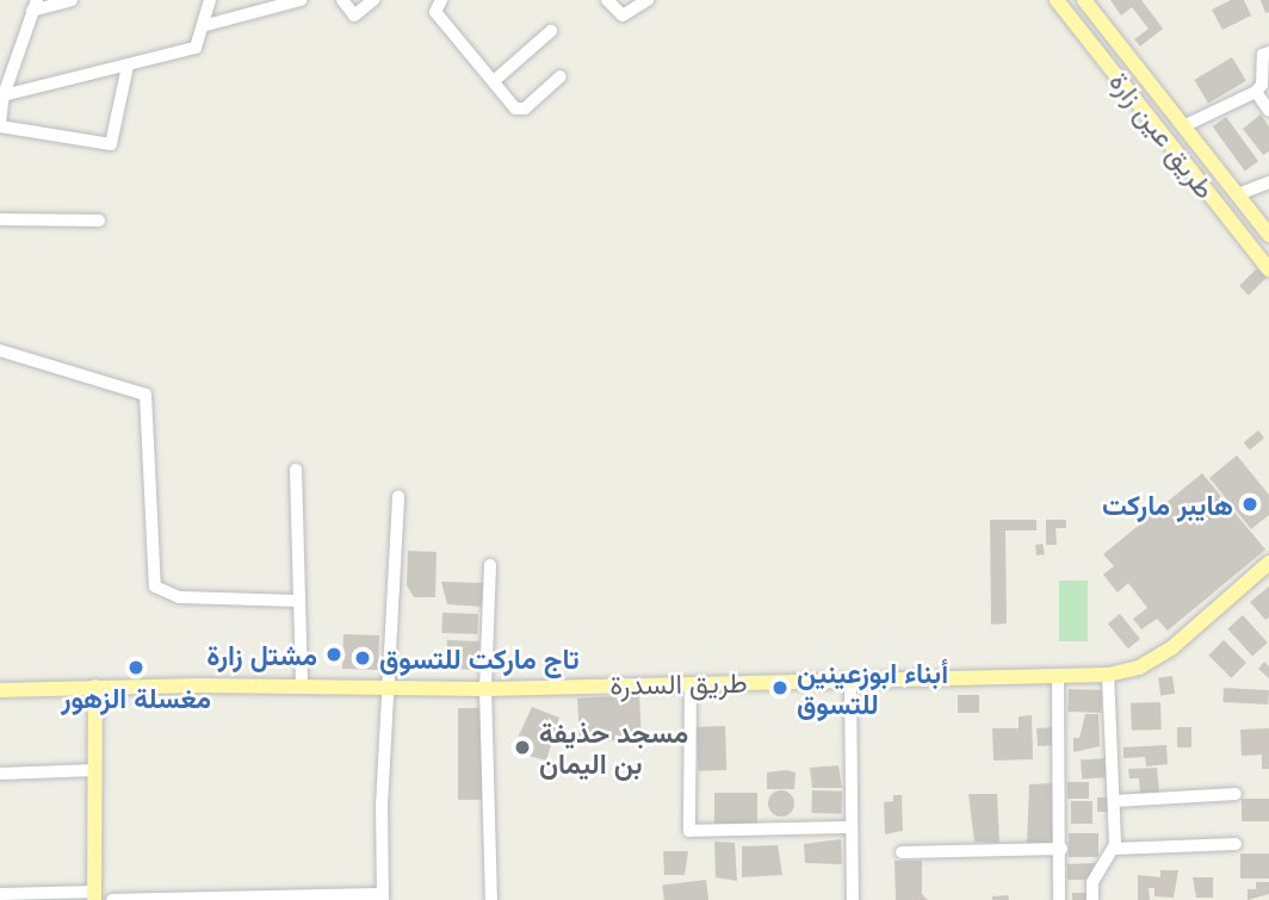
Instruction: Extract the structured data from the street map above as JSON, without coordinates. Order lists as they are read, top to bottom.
{
  "streets": {
    "main road": ["طريق عين زارة", "طريق السدرة"]
  },
  "places": [
    "هايبر ماركت",
    "مشتل زارة",
    "تاج ماركت للتسوق",
    "مغسلة الزهور",
    "أبناء ابوزعينين للتسوق",
    "مسجد حذيفة بن اليمان"
  ]
}
